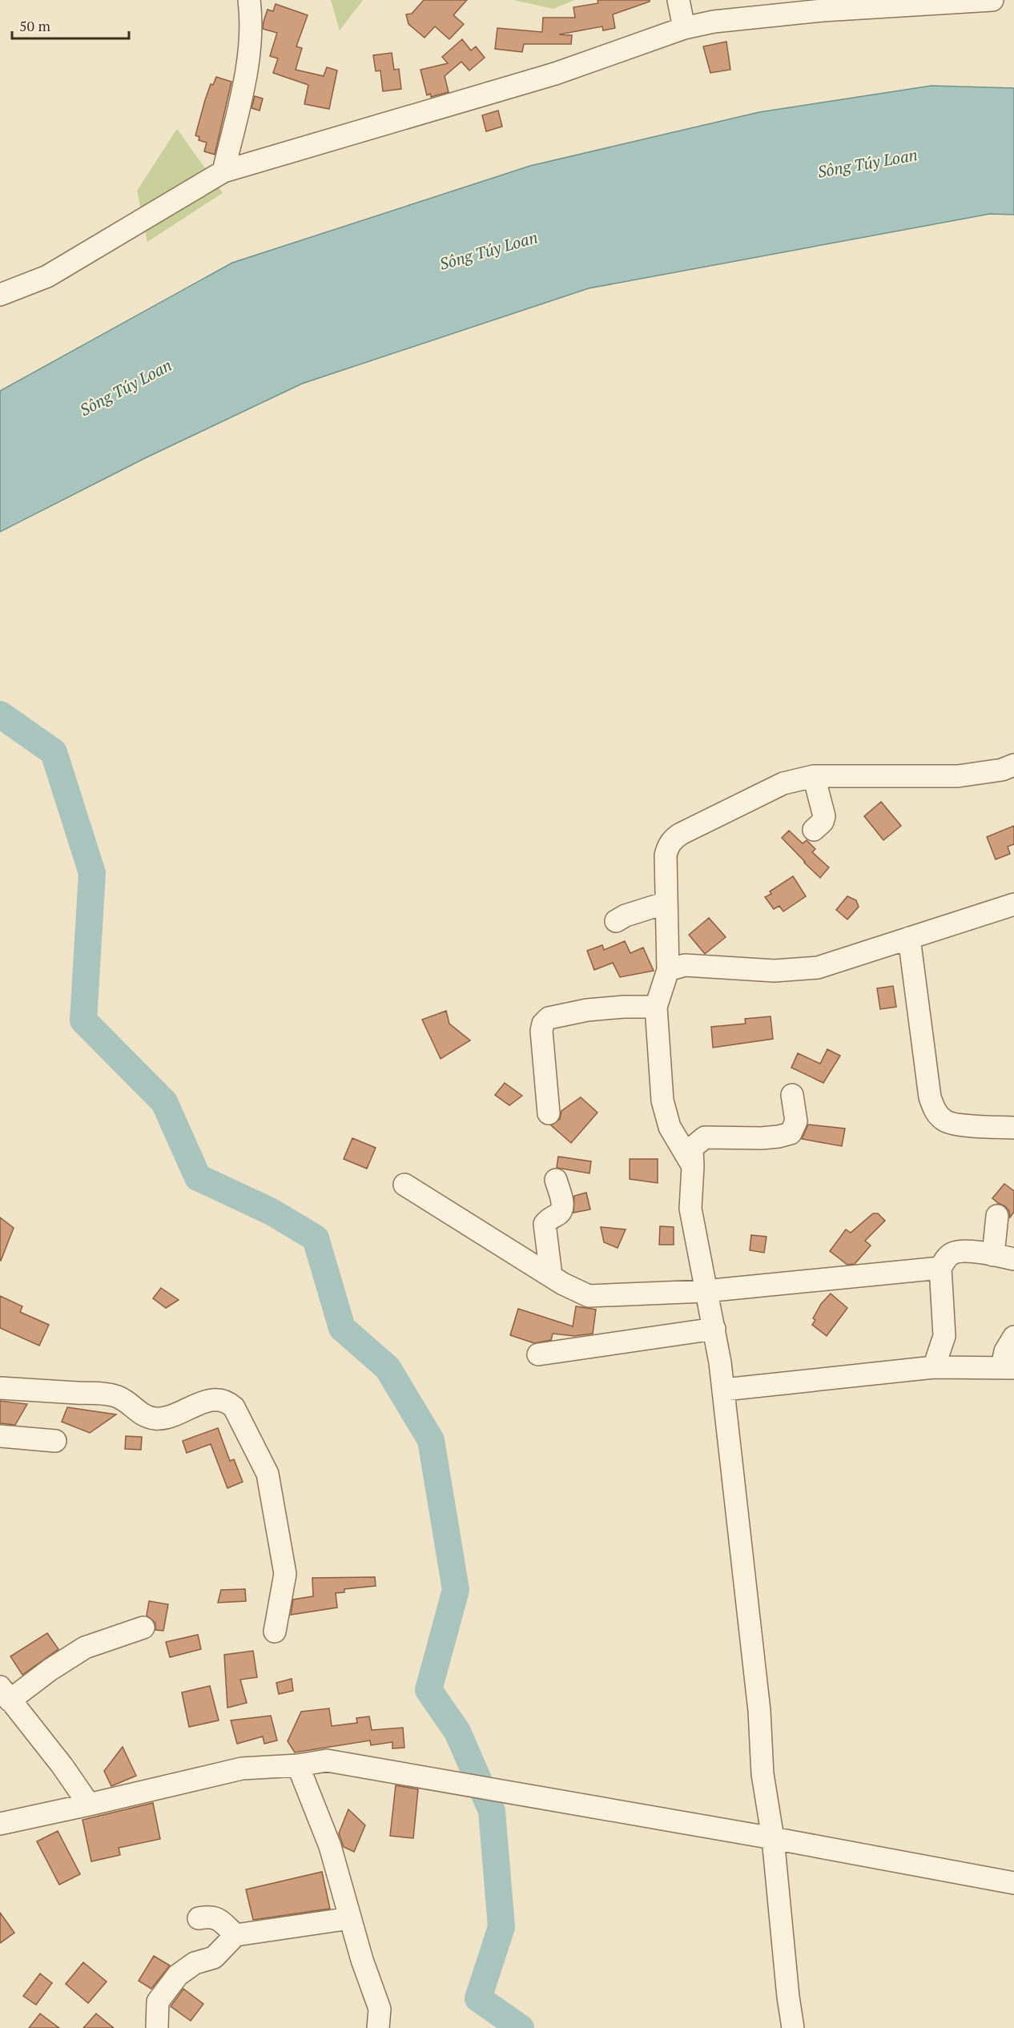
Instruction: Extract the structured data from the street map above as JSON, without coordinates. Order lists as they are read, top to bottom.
{
  "water": ["Sông Túy Loan"],
  "scale_bar": "50 m"
}
